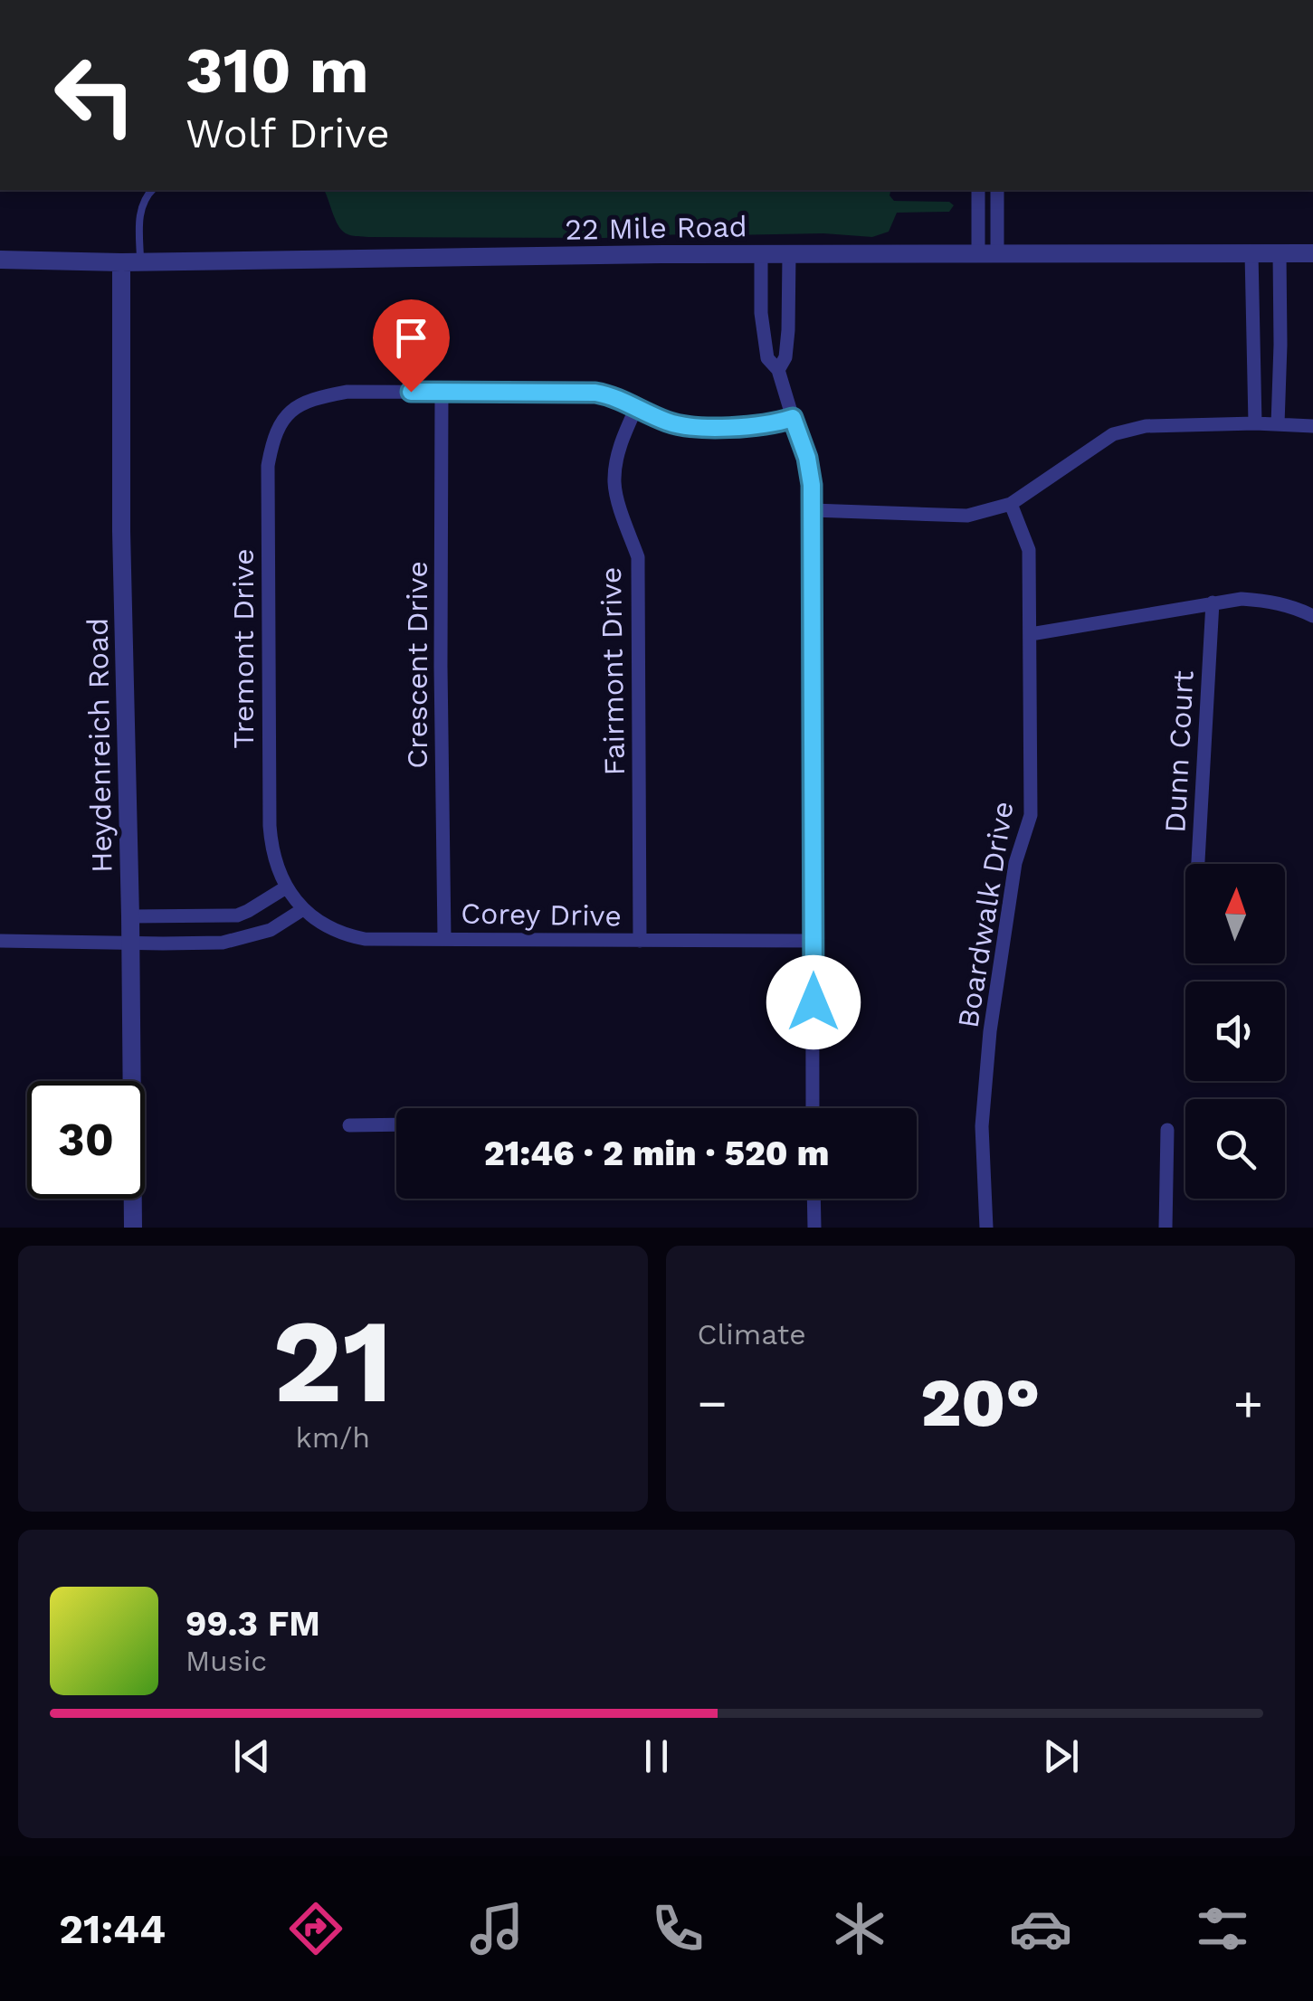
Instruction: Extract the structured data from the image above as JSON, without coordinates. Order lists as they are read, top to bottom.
{
  "streets": {
    "street": [
      "22 Mile Road",
      "Tremont Drive",
      "Crescent Drive",
      "Fairmont Drive",
      "Heydenreich Road",
      "Dunn Court",
      "Corey Drive",
      "Boardwalk Drive"
    ]
  },
  "crossings": [
    ["22 Mile Road", "Heydenreich Road"],
    ["Tremont Drive", "Crescent Drive"],
    ["Tremont Drive", "Corey Drive"],
    ["Crescent Drive", "Corey Drive"],
    ["Fairmont Drive", "Corey Drive"]
  ],
  "north": "top",
  "page": {
    "turn": ["310 m", "Wolf Drive"],
    "limit": "30",
    "trip": "21:46 · 2 min · 520 m",
    "tile": [
      ["21", "km/h"],
      "Climate"
    ],
    "heat": ["−", "20°", "+"],
    "song": ["99.3 FM", "Music"],
    "tabs": "21:44"
  }
}
